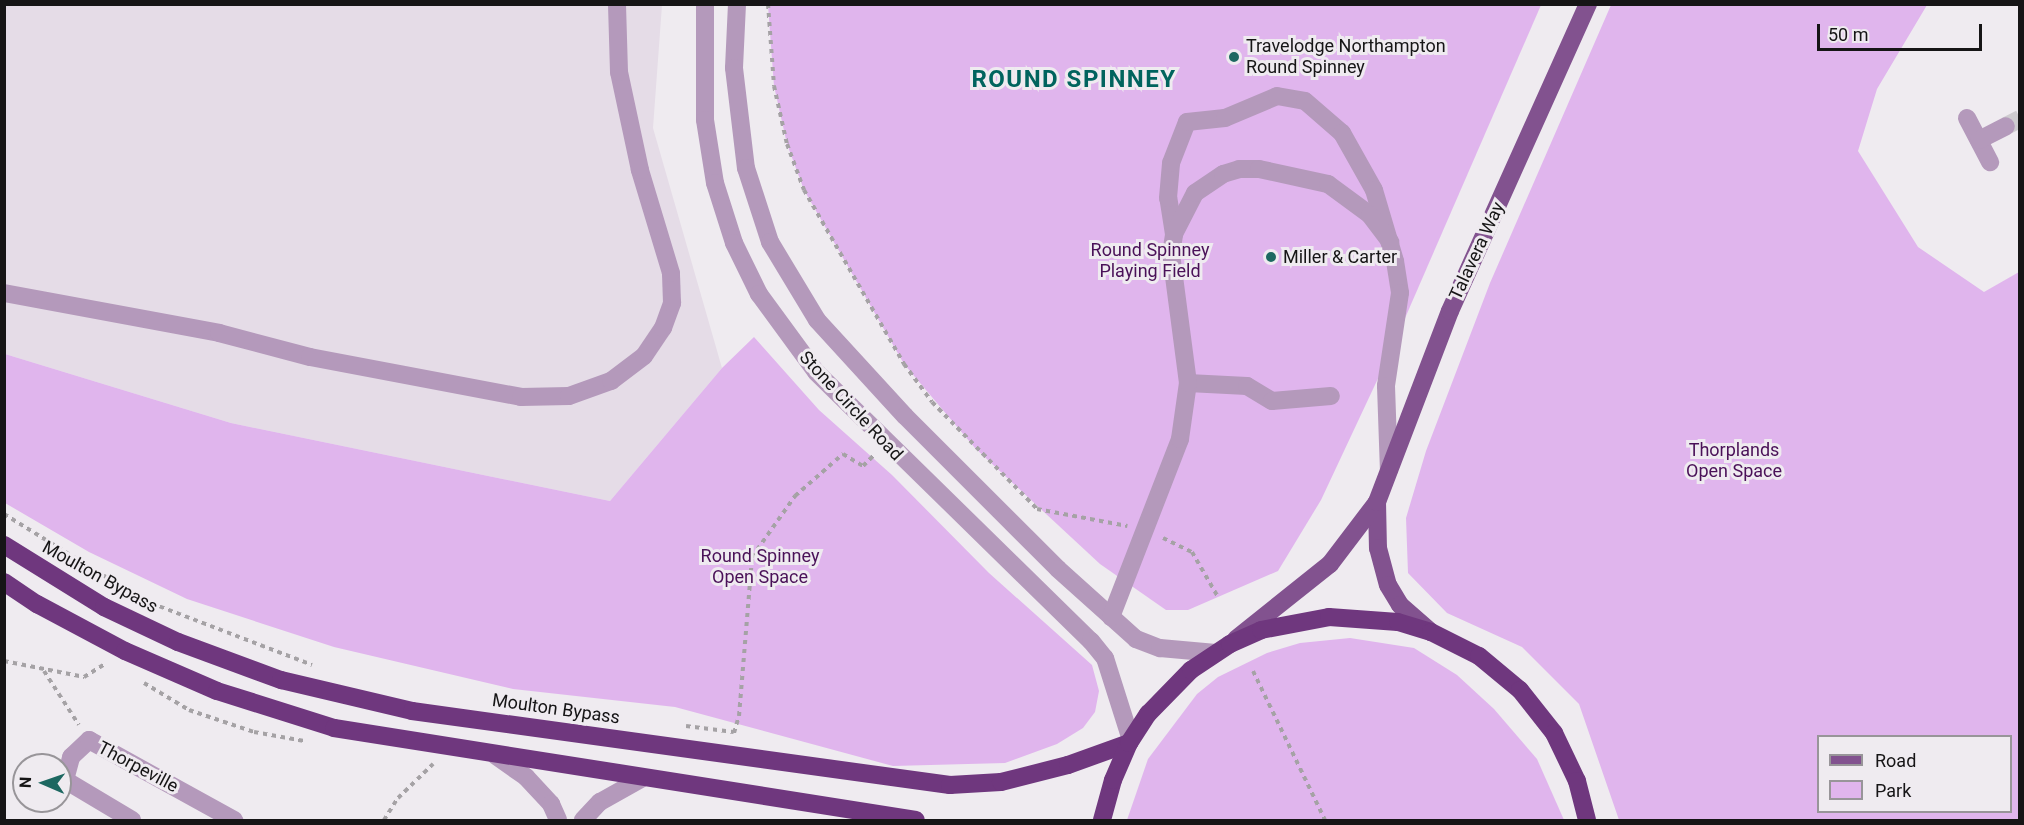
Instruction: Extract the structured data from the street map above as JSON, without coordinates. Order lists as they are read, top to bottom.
{
  "streets": {
    "highway": ["Moulton Bypass"],
    "main road": ["Talavera Way"],
    "street": ["Stone Circle Road", "Thorpeville"]
  },
  "crossings": [
    ["Talavera Way", "Stone Circle Road"],
    ["Stone Circle Road", "Moulton Bypass"]
  ],
  "districts": ["ROUND SPINNEY"],
  "parks": ["Round Spinney Playing Field", "Thorplands Open Space", "Round Spinney Open Space"],
  "places": ["Travelodge Northampton Round Spinney", "Miller & Carter"],
  "legend": ["Road", "Park"],
  "scale_bar": "50 m",
  "north": "left"
}
